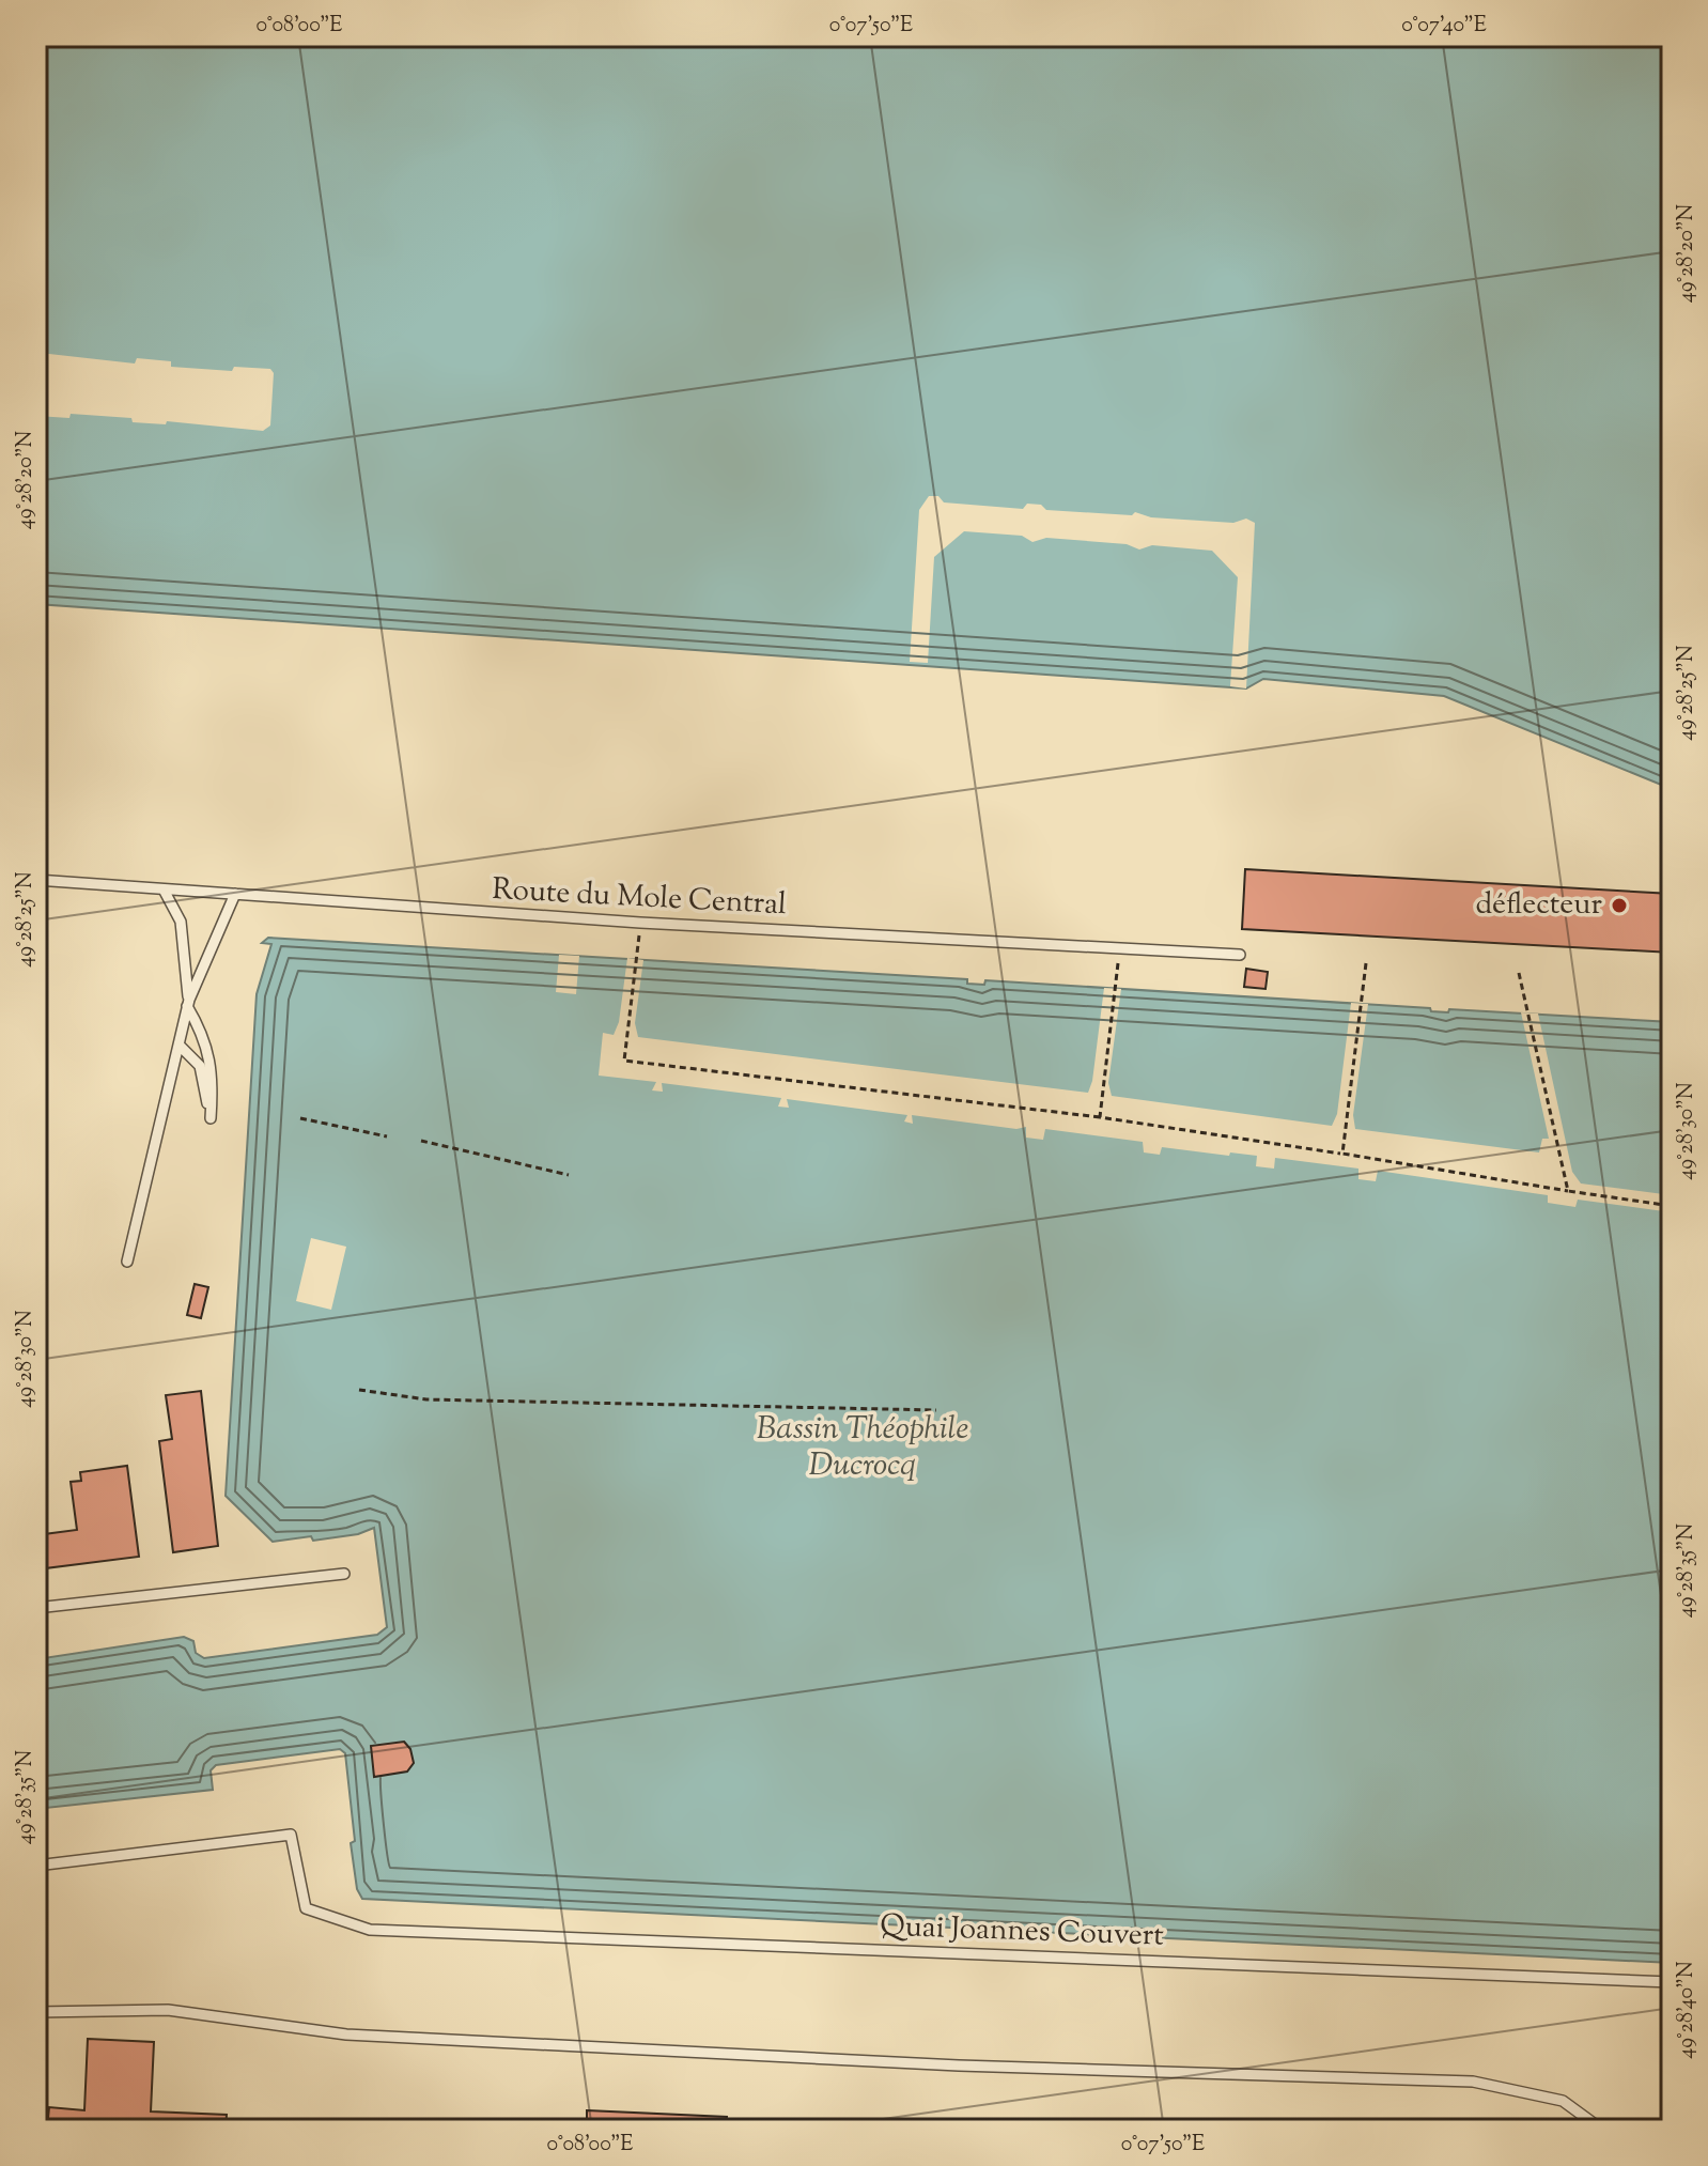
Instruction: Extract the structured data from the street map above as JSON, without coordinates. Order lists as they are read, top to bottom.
{
  "streets": {
    "lane": ["Route du Mole Central", "Quai Joannes Couvert"]
  },
  "water": ["Bassin Théophile Ducrocq"],
  "places": ["déflecteur"],
  "coordinates": [
    "0°08'00\"E",
    "0°07'50\"E",
    "0°07'40\"E",
    "49°28'20\"N",
    "49°28'25\"N",
    "49°28'30\"N",
    "49°28'35\"N",
    "49°28'40\"N"
  ]
}
